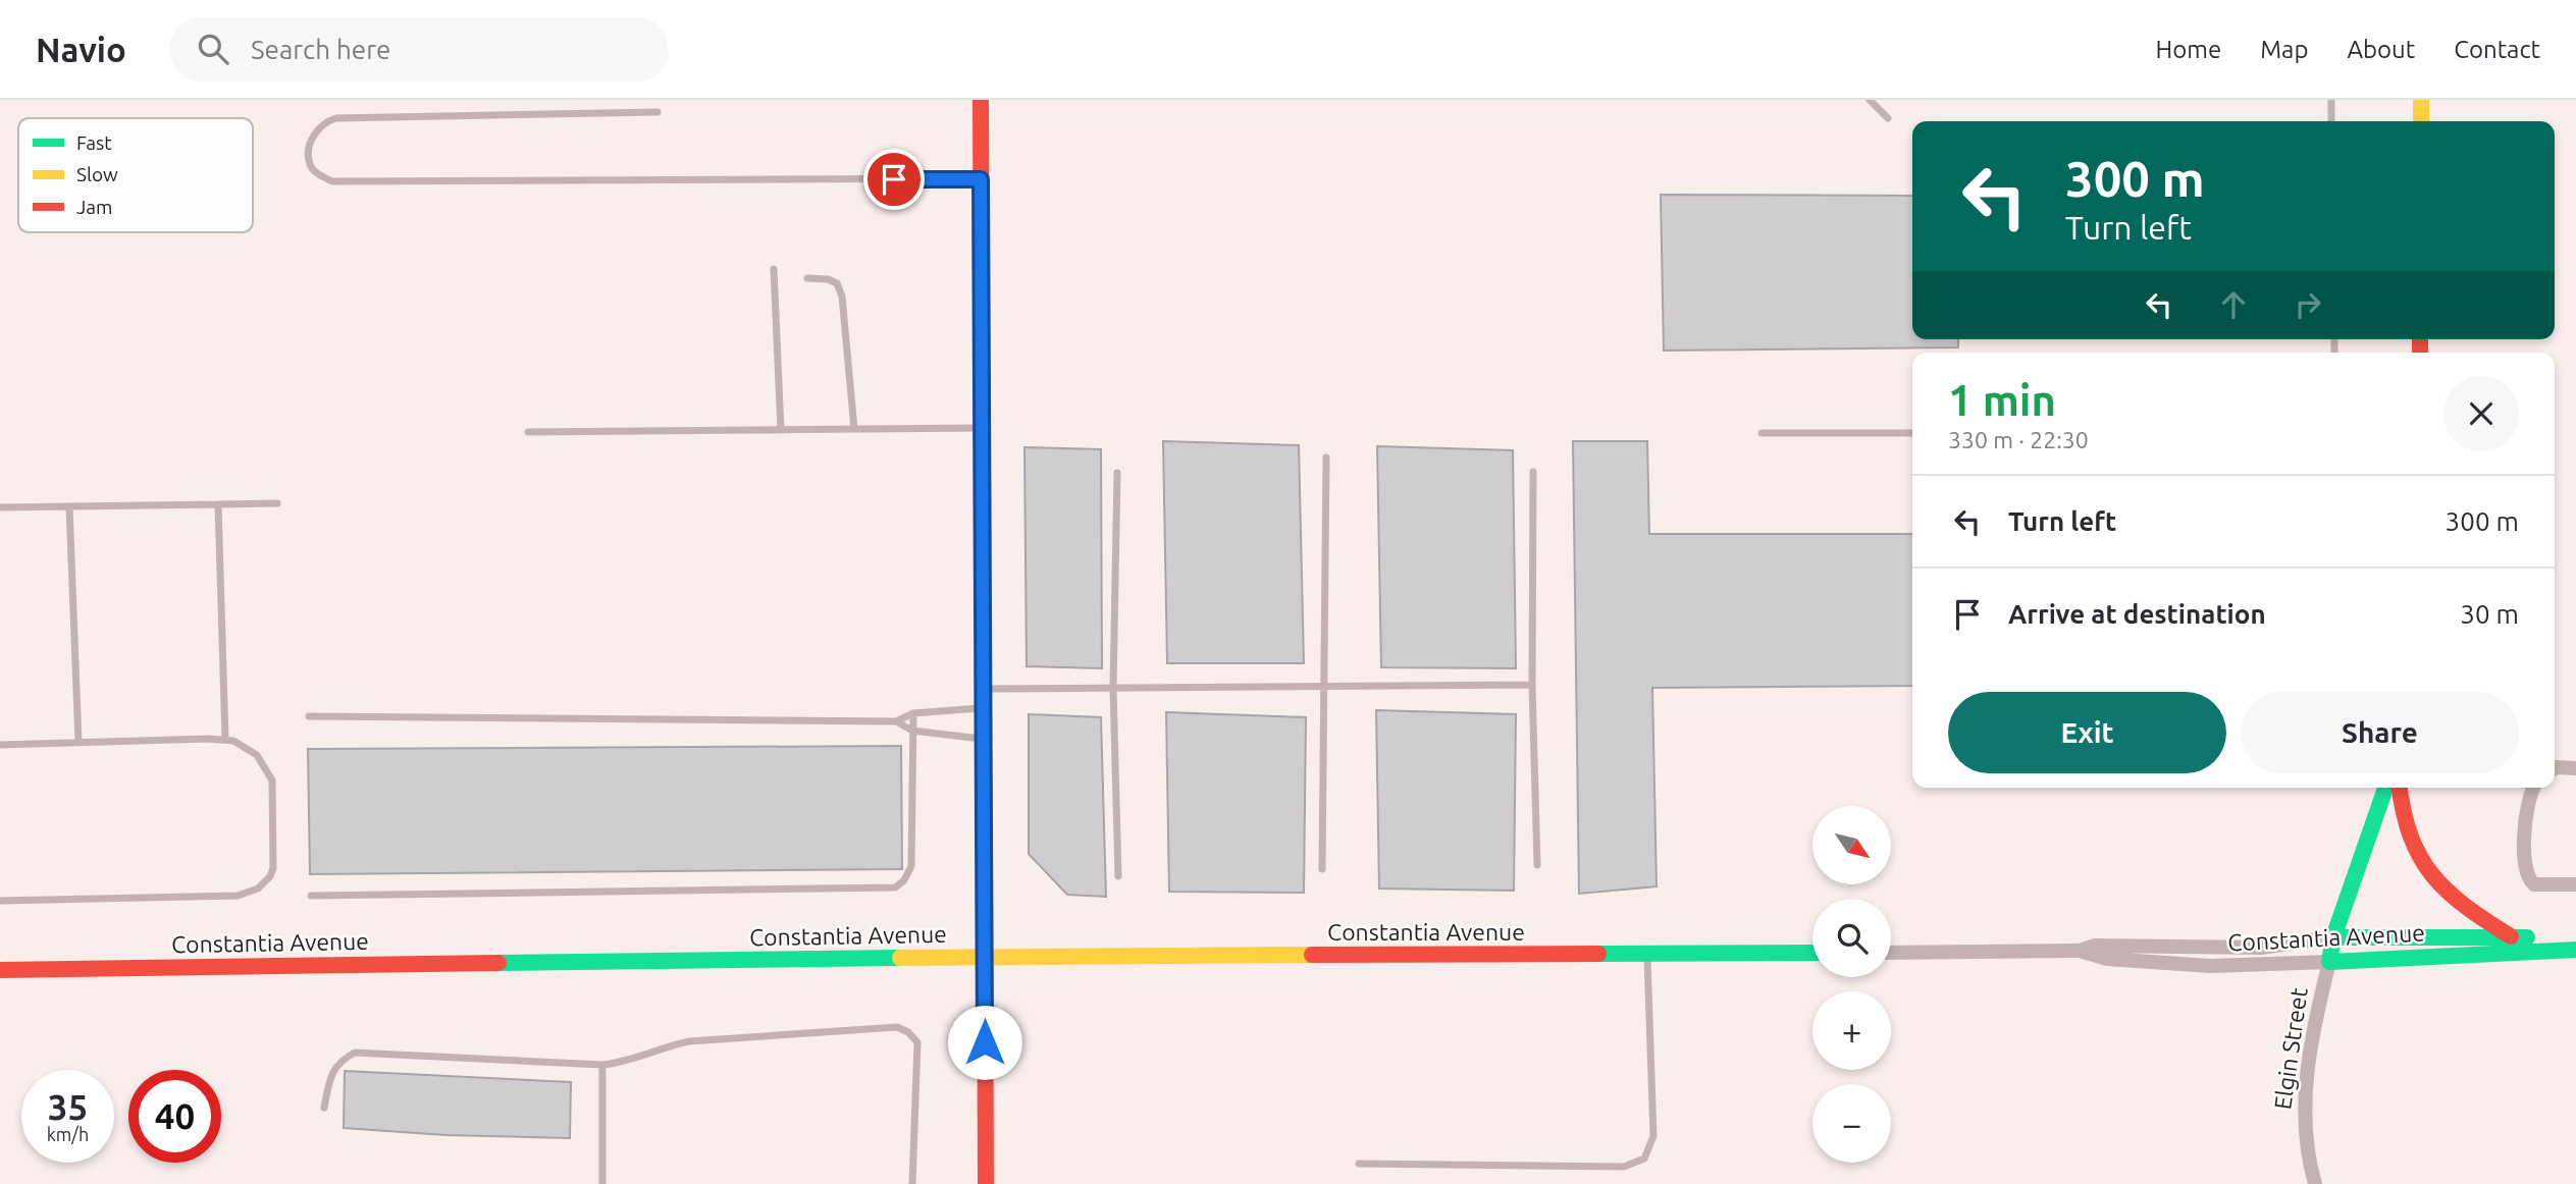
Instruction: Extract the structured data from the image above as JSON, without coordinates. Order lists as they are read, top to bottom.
{
  "streets": {
    "street": ["Constantia Avenue", "Elgin Street"]
  },
  "crossings": [
    ["Constantia Avenue", "Elgin Street"]
  ],
  "legend": ["Fast", "Slow", "Jam"],
  "north": "bottom right",
  "page": {
    "header": "Navio",
    "search": "Search here",
    "nav": [
      "Home",
      "Map",
      "About",
      "Contact"
    ],
    "turn": ["300 m", "Turn left"],
    "heading": ["1 min", "330 m · 22:30"],
    "list": [
      {
        "name": "Turn left",
        "value": "300 m"
      },
      {
        "name": "Arrive at destination",
        "value": "30 m"
      }
    ],
    "buttons": ["Exit", "Share"],
    "map_buttons": ["+", "−"],
    "speed": "35 km/h",
    "limit": "40"
  }
}
